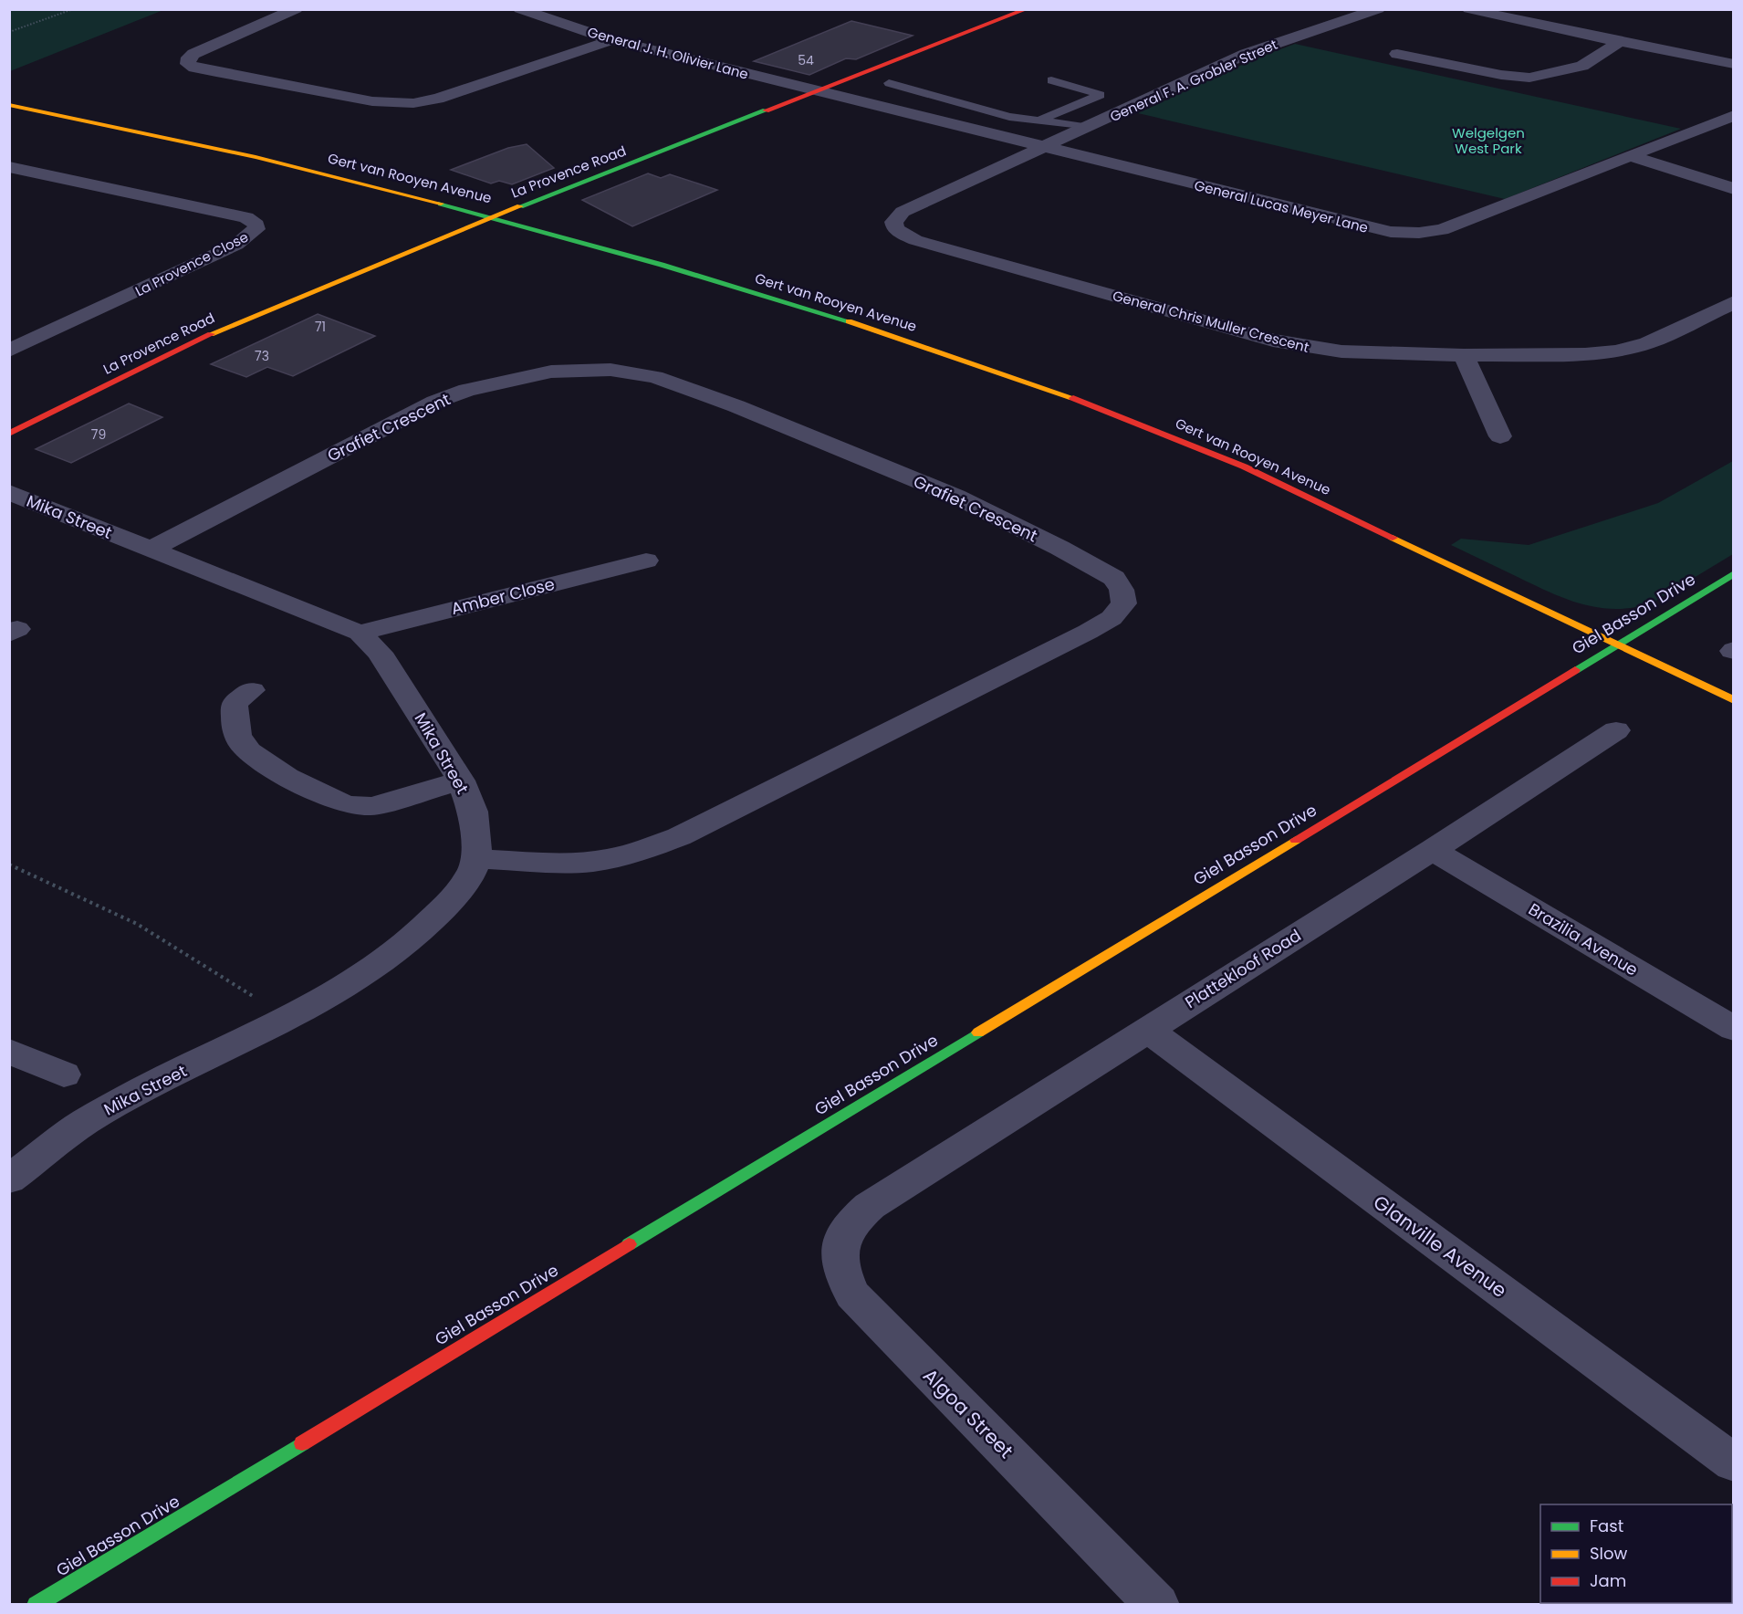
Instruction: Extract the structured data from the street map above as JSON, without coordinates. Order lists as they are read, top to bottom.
{
  "streets": {
    "street": [
      "General J. H. Olivier Lane",
      "General F. A. Grobler Street",
      "La Provence Road",
      "Gert van Rooyen Avenue",
      "General Lucas Meyer Lane",
      "La Provence Close",
      "General Chris Muller Crescent",
      "Grafiet Crescent",
      "Mika Street",
      "Amber Close",
      "Giel Basson Drive",
      "Brazilia Avenue",
      "Plattekloof Road",
      "Glanville Avenue",
      "Algoa Street"
    ]
  },
  "crossings": [
    ["General J. H. Olivier Lane", "La Provence Road"],
    ["General J. H. Olivier Lane", "General Lucas Meyer Lane"],
    ["General F. A. Grobler Street", "General Lucas Meyer Lane"],
    ["General F. A. Grobler Street", "General Chris Muller Crescent"],
    ["La Provence Road", "Gert van Rooyen Avenue"],
    ["La Provence Road", "General Lucas Meyer Lane"],
    ["Gert van Rooyen Avenue", "Giel Basson Drive"],
    ["General Lucas Meyer Lane", "General Chris Muller Crescent"],
    ["Grafiet Crescent", "Mika Street"],
    ["Mika Street", "Amber Close"],
    ["Brazilia Avenue", "Plattekloof Road"],
    ["Plattekloof Road", "Glanville Avenue"],
    ["Plattekloof Road", "Algoa Street"]
  ],
  "parks": ["Welgelgen West Park"],
  "house_numbers": [
    "54",
    "71",
    "73",
    "79"
  ],
  "legend": ["Fast", "Slow", "Jam"]
}
